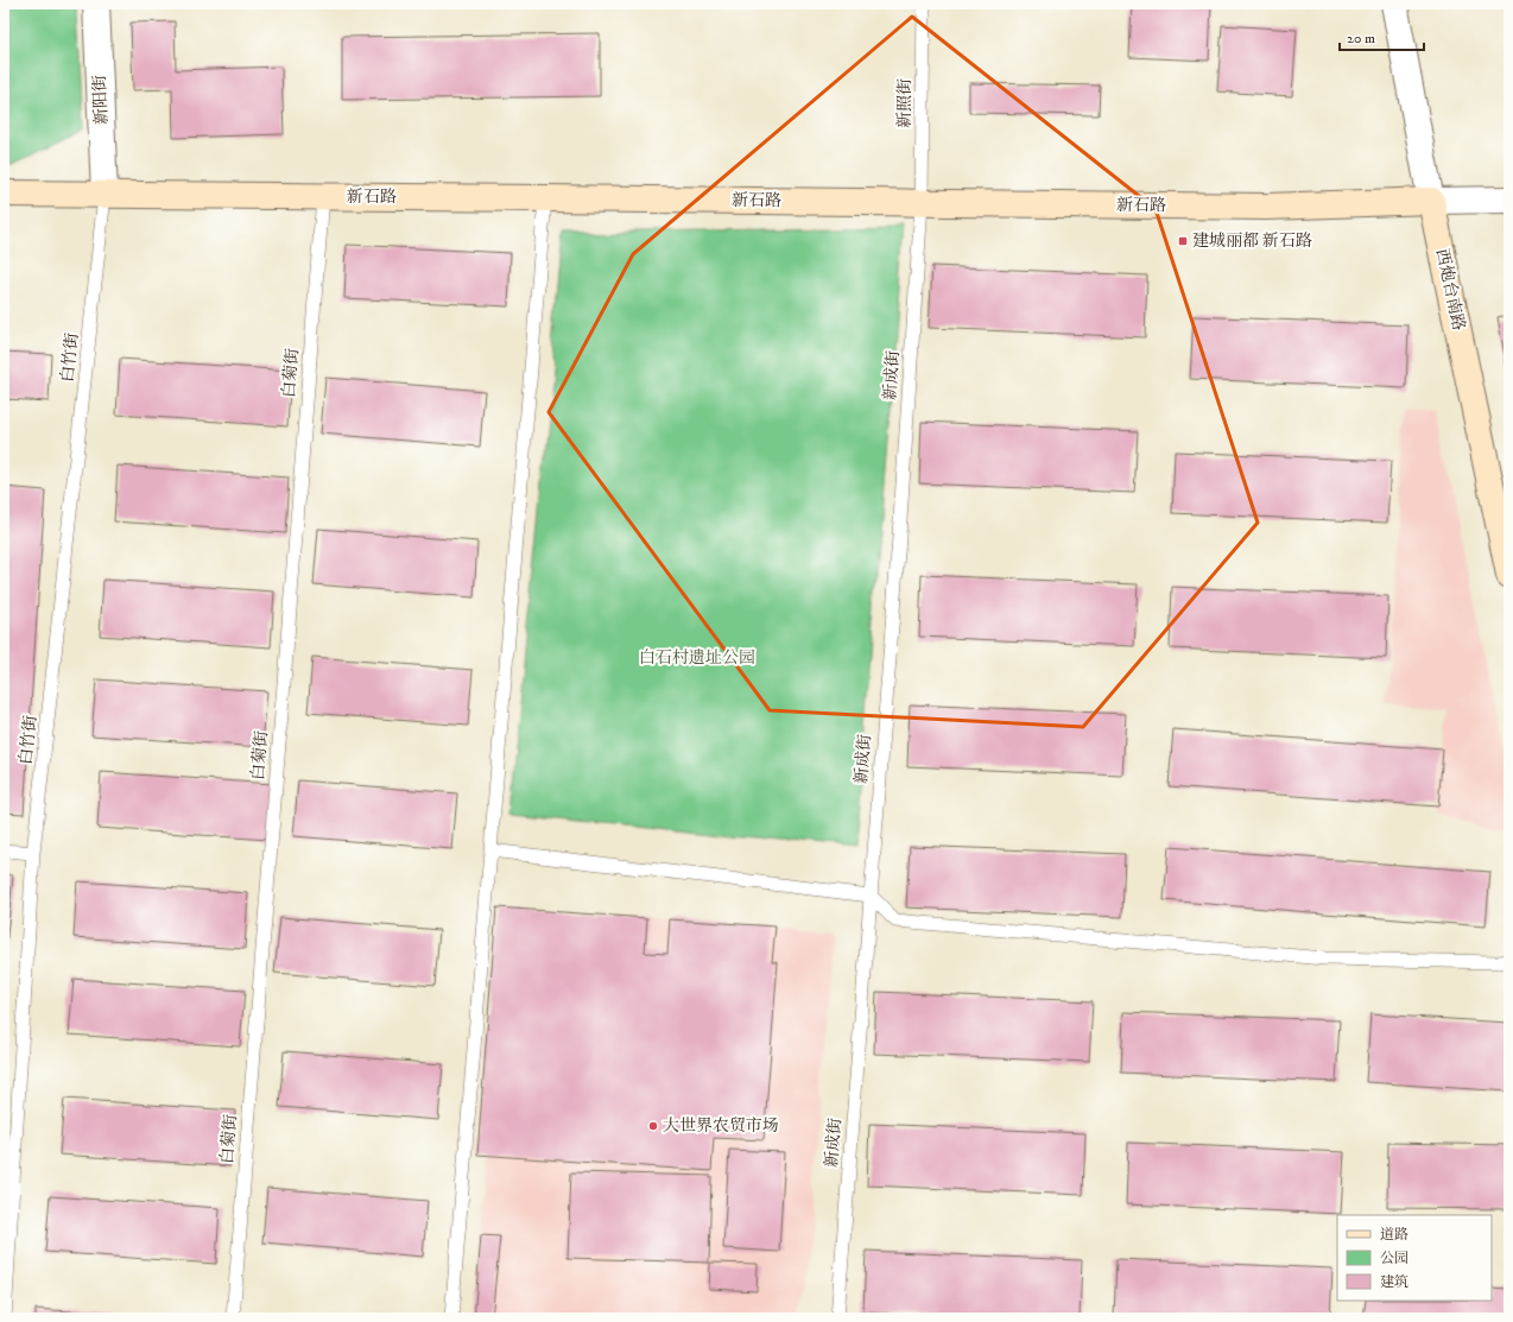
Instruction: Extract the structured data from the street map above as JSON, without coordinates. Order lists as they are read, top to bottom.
{
  "streets": {
    "street": ["新阳街", "新石路", "西炮台南路"],
    "lane": [
      "新照街",
      "白竹街",
      "白菊街",
      "新成街"
    ]
  },
  "crossings": [
    ["新阳街", "新石路"],
    ["新阳街", "白竹街"],
    ["新照街", "新石路"],
    ["新照街", "新成街"],
    ["新石路", "西炮台南路"],
    ["新石路", "白竹街"],
    ["新石路", "白菊街"],
    ["新石路", "新成街"]
  ],
  "parks": ["白石村遗址公园"],
  "places": {
    "transit": ["建城丽都 新石路"],
    "other": ["大世界农贸市场"]
  },
  "legend": ["道路", "公园", "建筑"],
  "scale_bar": "20 m"
}
